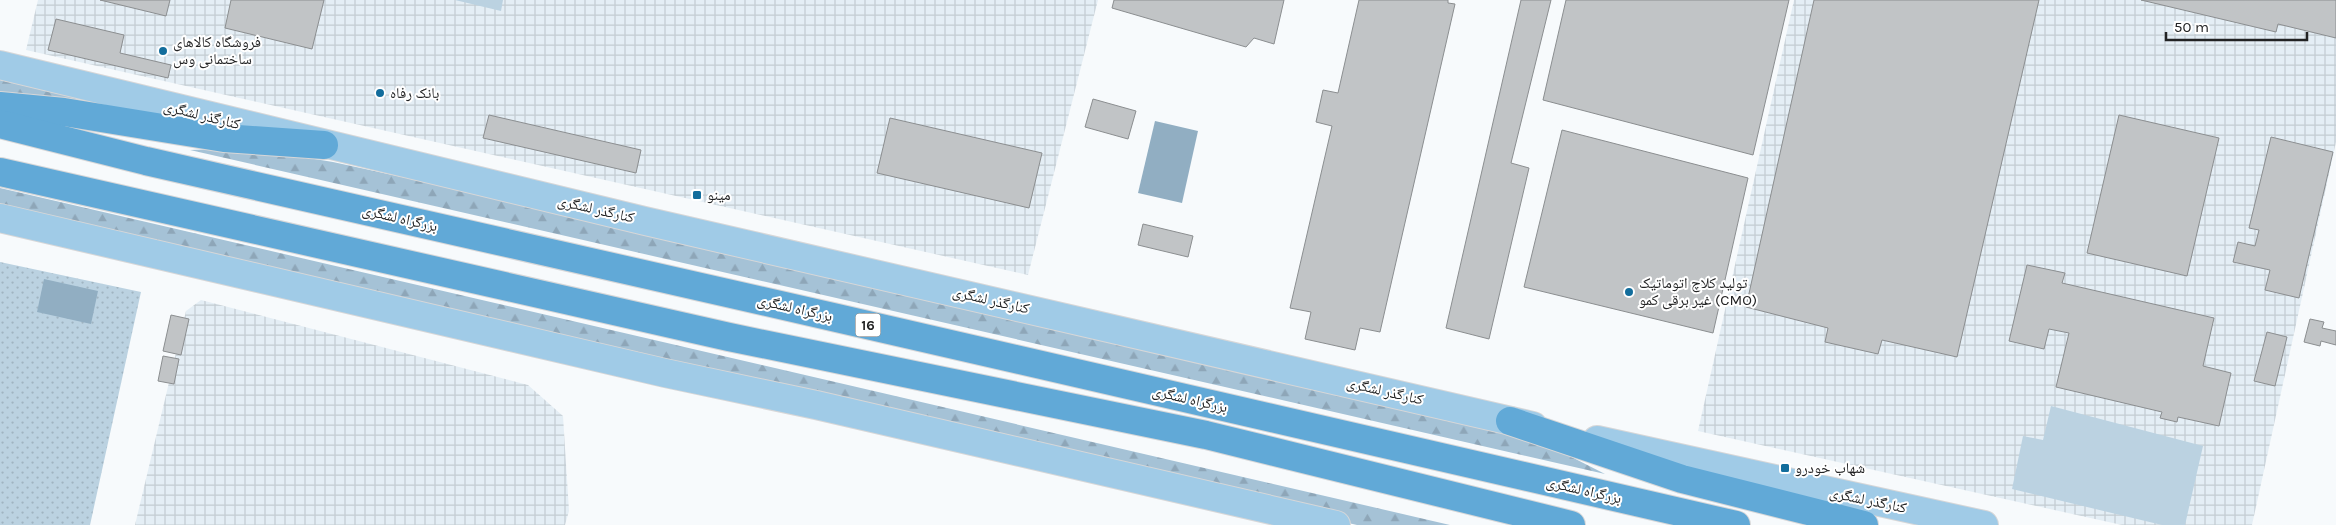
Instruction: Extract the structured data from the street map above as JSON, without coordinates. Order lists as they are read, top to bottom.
{
  "streets": {
    "highway": ["بزرگراه لشگری", "16"],
    "main road": ["کنارگذر لشگری"]
  },
  "places": {
    "other": ["فروشگاه کالاهای ساختمانی وس", "بانک رفاه", "تولید کلاچ اتوماتیک غیر برقی کمو (CMO)"],
    "transit": ["مینو", "شهاب خودرو"]
  },
  "scale_bar": "50 m"
}
